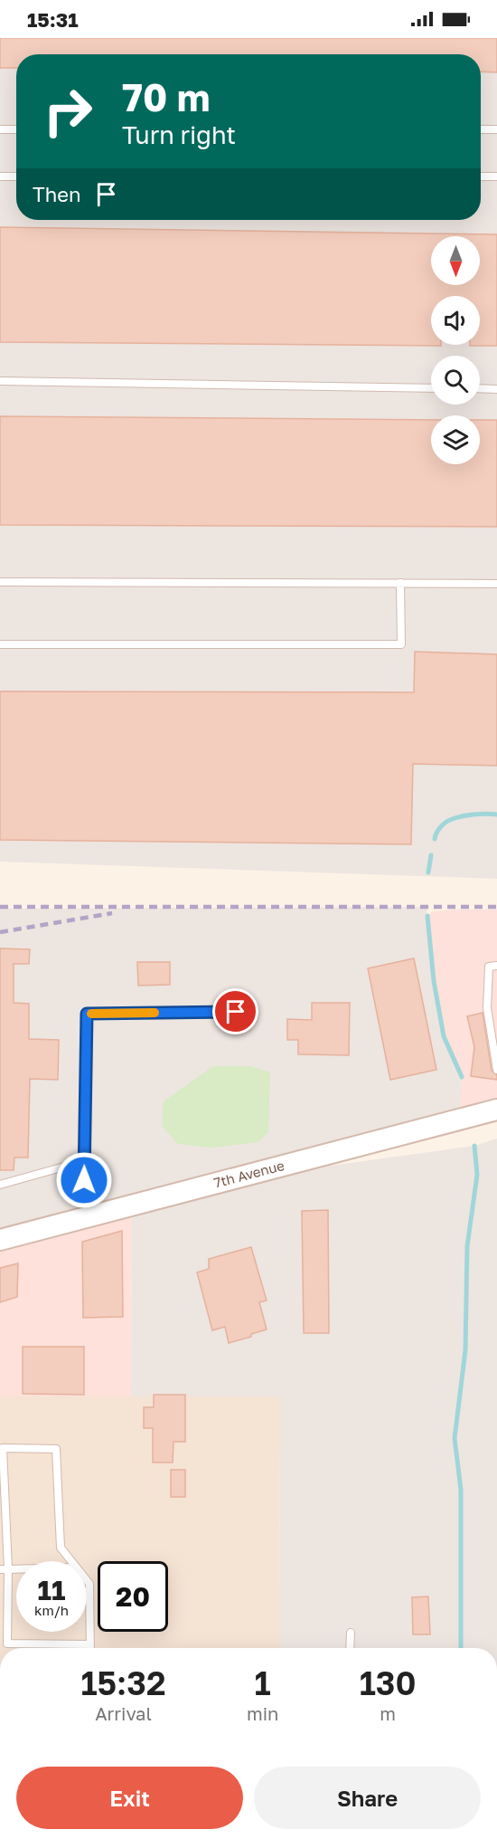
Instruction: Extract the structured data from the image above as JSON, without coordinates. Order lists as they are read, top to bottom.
{
  "streets": {
    "street": ["7th Avenue"]
  },
  "north": "bottom",
  "page": {
    "status": "15:31",
    "turn": ["70 m", "Turn right"],
    "then": "Then",
    "speed": "11 km/h",
    "limit": "20",
    "eta": [
      "15:32",
      "Arrival",
      "1",
      "min",
      "130",
      "m"
    ],
    "buttons": ["Exit", "Share"]
  }
}
